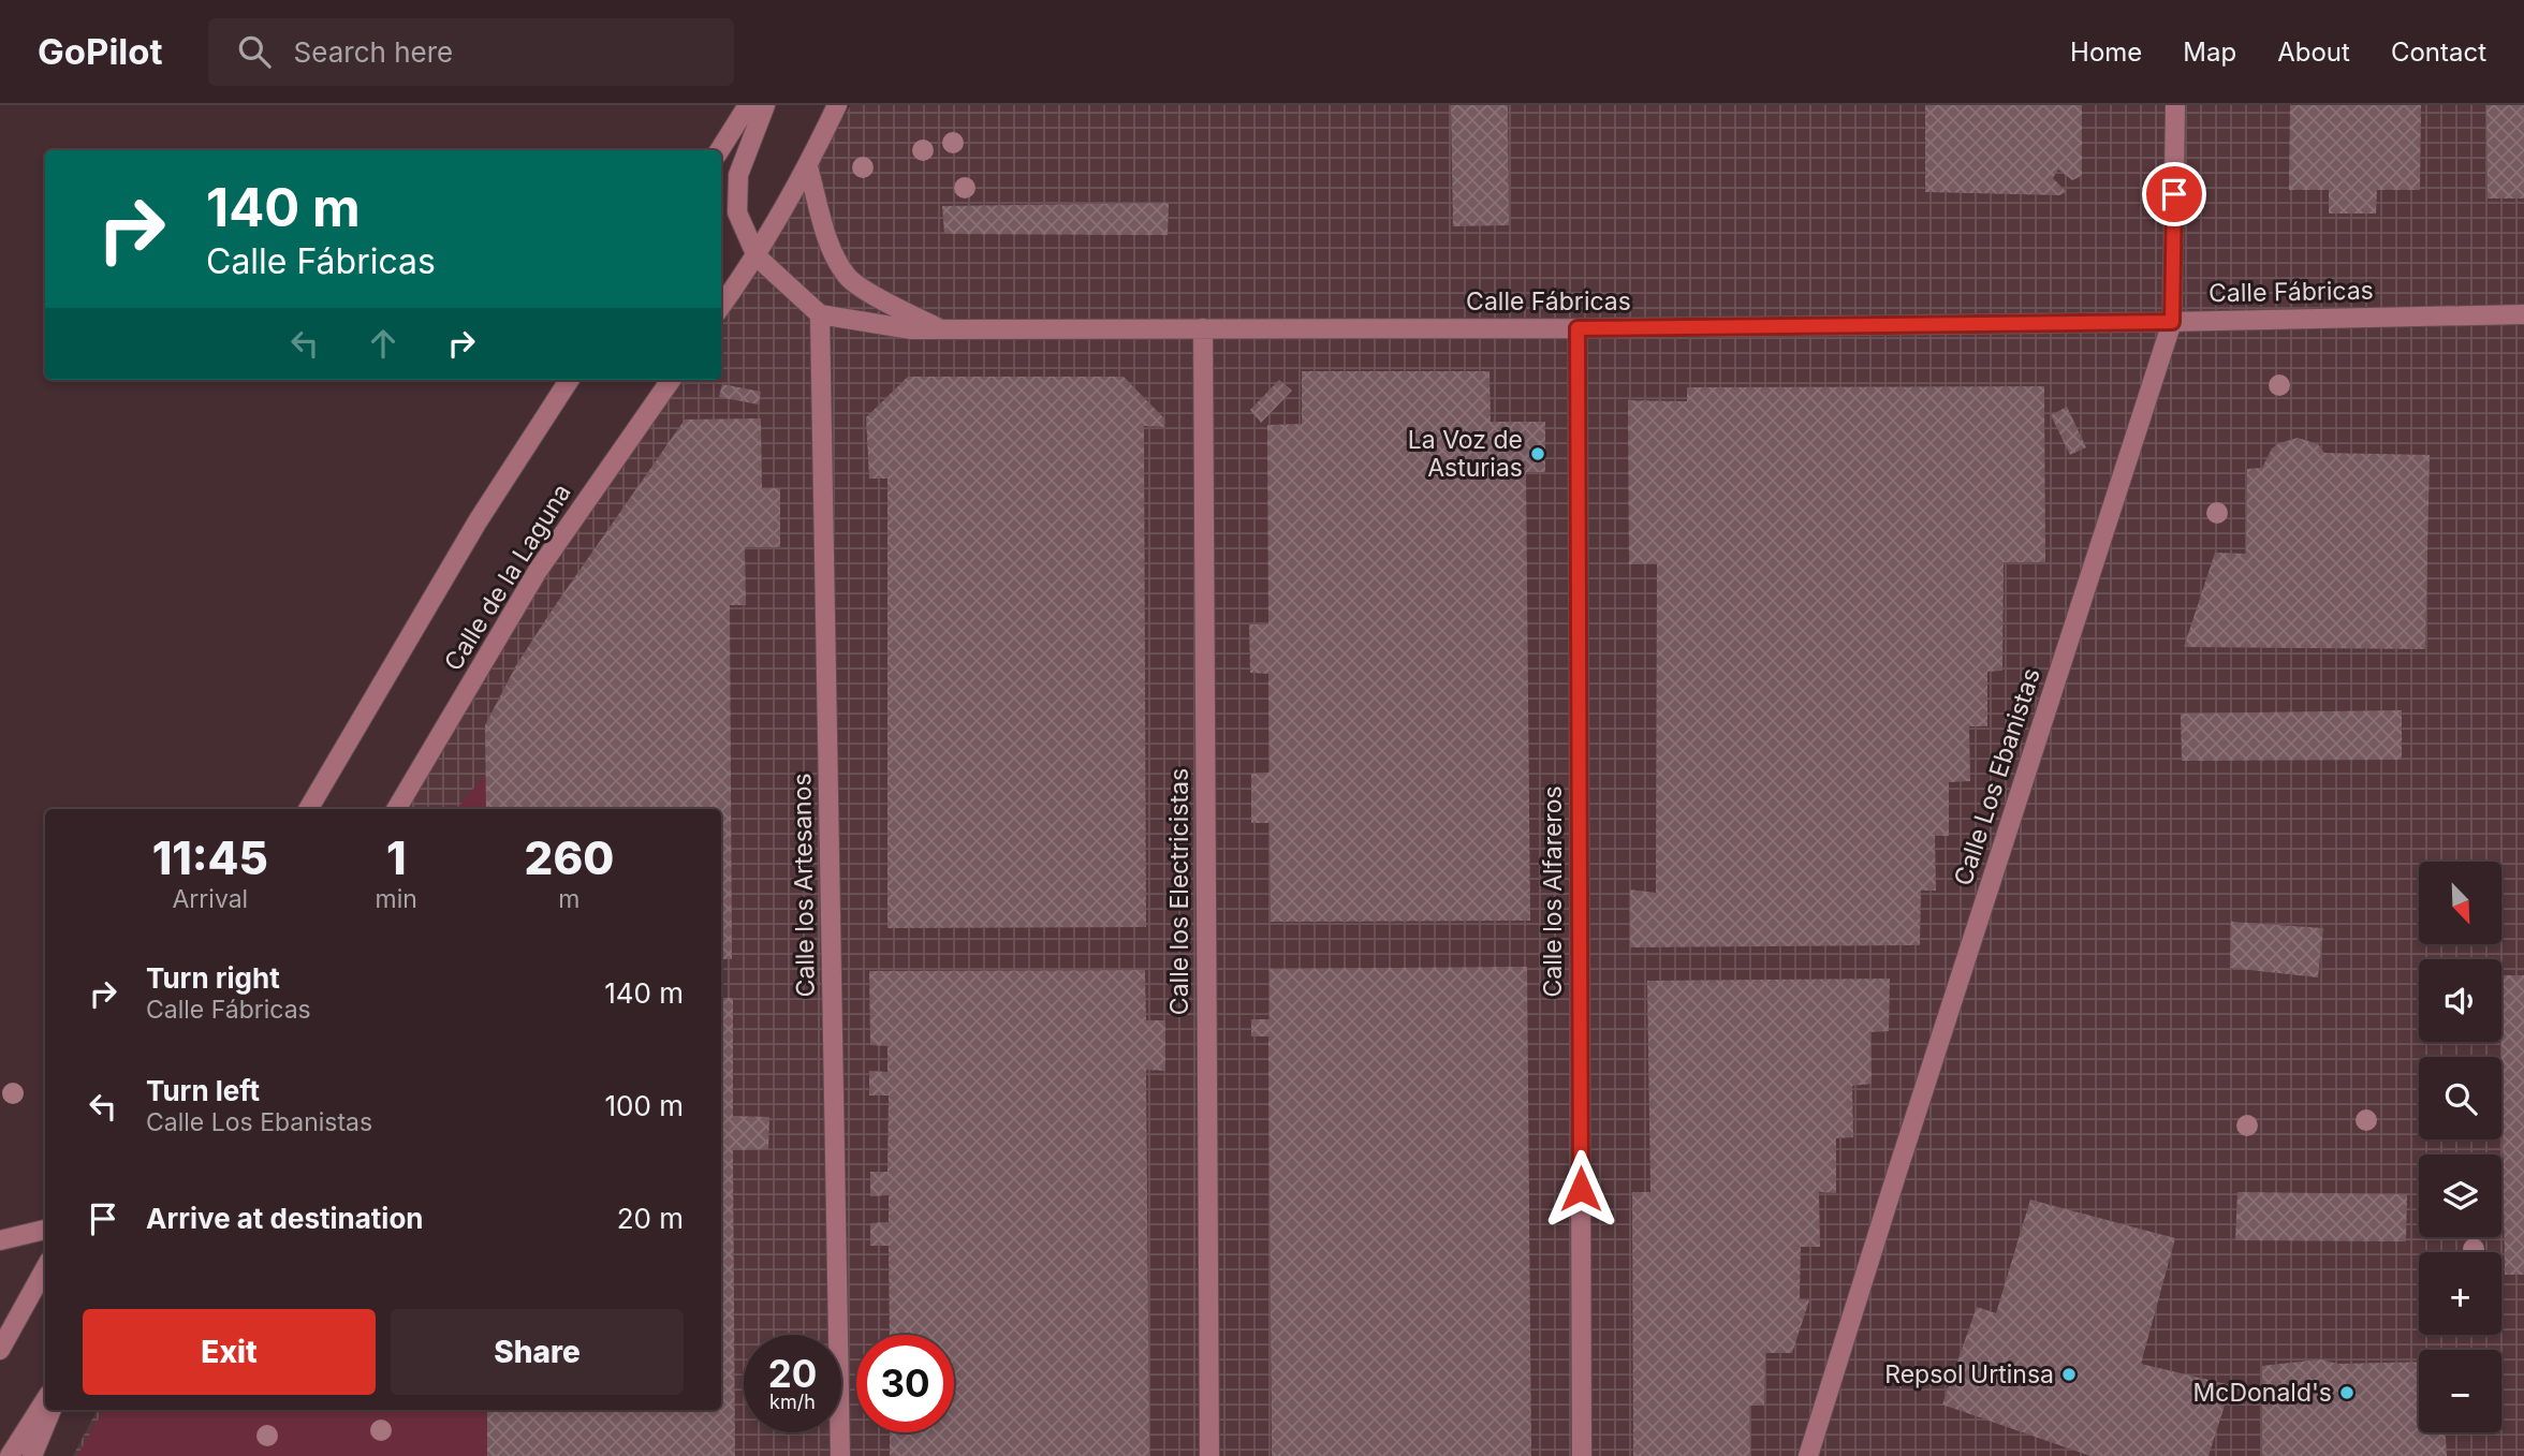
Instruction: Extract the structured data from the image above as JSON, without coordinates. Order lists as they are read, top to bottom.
{
  "streets": {
    "street": [
      "Calle Fábricas",
      "Calle de la Laguna",
      "Calle Los Ebanistas",
      "Calle los Artesanos",
      "Calle los Electricistas",
      "Calle los Alfareros"
    ]
  },
  "crossings": [
    ["Calle Fábricas", "Calle Los Ebanistas"],
    ["Calle Fábricas", "Calle los Artesanos"],
    ["Calle Fábricas", "Calle los Electricistas"],
    ["Calle Fábricas", "Calle los Alfareros"]
  ],
  "places": ["La Voz de Asturias", "Repsol Urtinsa", "McDonald's"],
  "north": "bottom right",
  "page": {
    "header": "GoPilot",
    "search": "Search here",
    "nav": [
      "Home",
      "Map",
      "About",
      "Contact"
    ],
    "turn": ["140 m", "Calle Fábricas"],
    "eta": [
      "11:45",
      "Arrival",
      "1",
      "min",
      "260",
      "m"
    ],
    "map_buttons": ["+", "−"],
    "list": [
      {
        "name": "Turn right",
        "note": "Calle Fábricas",
        "value": "140 m"
      },
      {
        "name": "Turn left",
        "note": "Calle Los Ebanistas",
        "value": "100 m"
      },
      {
        "name": "Arrive at destination",
        "value": "20 m"
      }
    ],
    "buttons": ["Exit", "Share"],
    "speed": "20 km/h",
    "limit": "30"
  }
}
